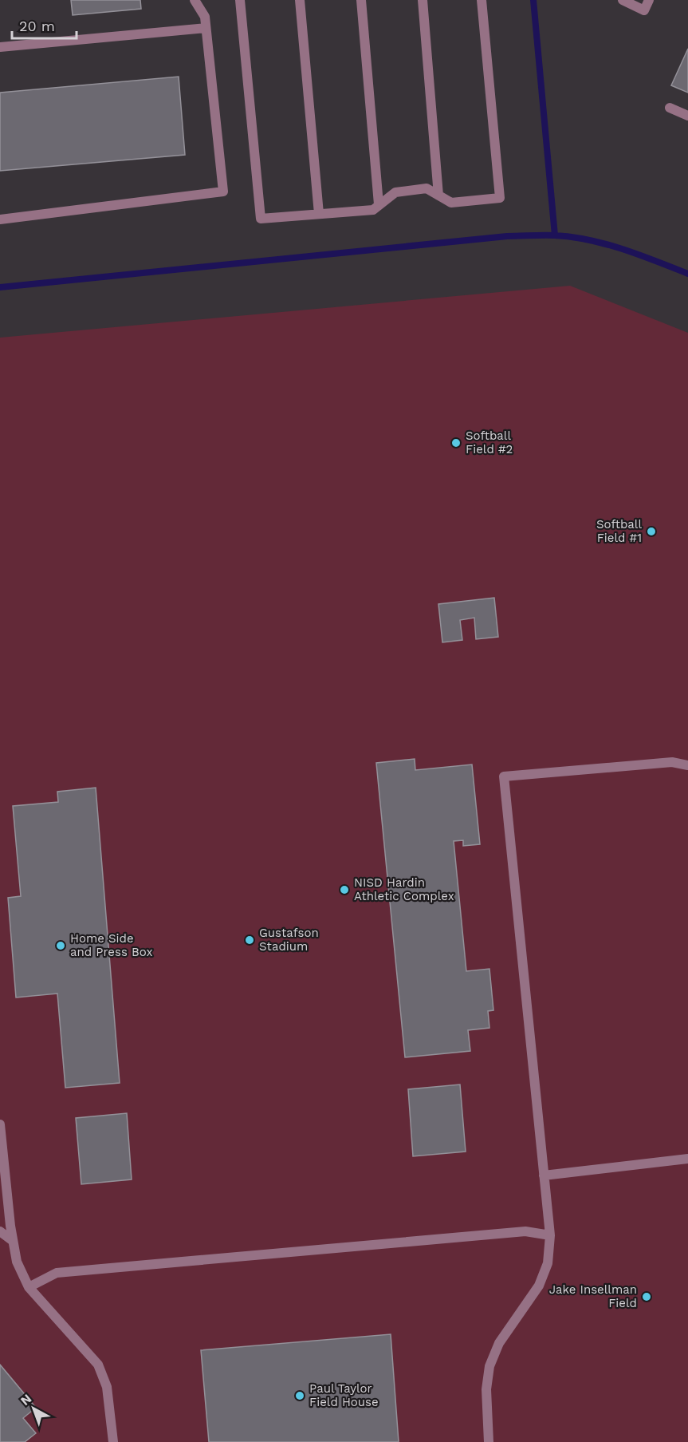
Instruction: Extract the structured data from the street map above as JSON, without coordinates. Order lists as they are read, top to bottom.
{
  "places": [
    "Softball Field #2",
    "Softball Field #1",
    "NISD Hardin Athletic Complex",
    "Gustafson Stadium",
    "Home Side and Press Box",
    "Jake Insellman Field",
    "Paul Taylor Field House"
  ],
  "scale_bar": "20 m",
  "north": "top left"
}
